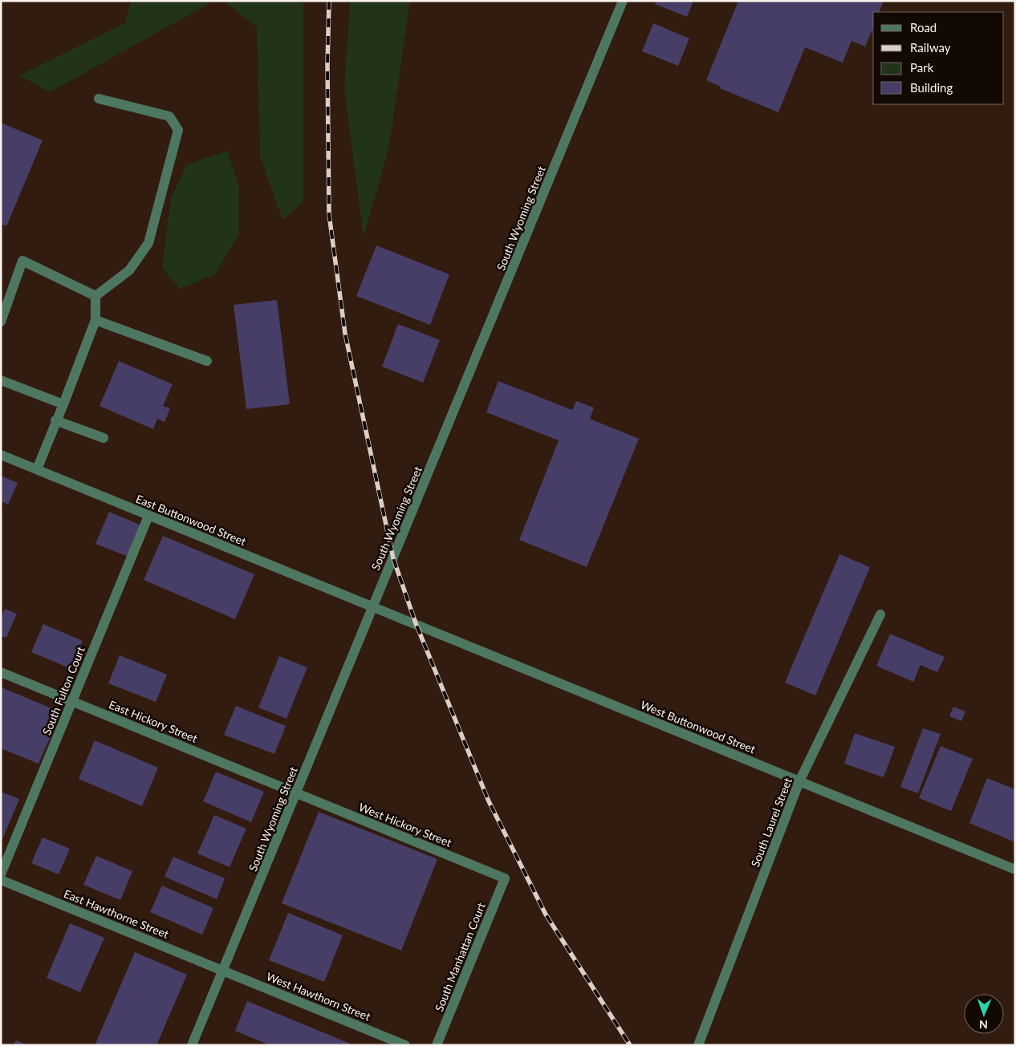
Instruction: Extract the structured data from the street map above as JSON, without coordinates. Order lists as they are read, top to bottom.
{
  "streets": {
    "street": [
      "South Wyoming Street",
      "East Buttonwood Street",
      "South Fulton Court",
      "East Hickory Street",
      "West Buttonwood Street",
      "South Laurel Street",
      "West Hickory Street",
      "East Hawthorne Street",
      "South Manhattan Court",
      "West Hawthorn Street"
    ]
  },
  "crossings": [
    ["South Wyoming Street", "East Buttonwood Street"],
    ["South Wyoming Street", "East Hickory Street"],
    ["South Wyoming Street", "West Buttonwood Street"],
    ["South Wyoming Street", "West Hickory Street"],
    ["South Wyoming Street", "East Hawthorne Street"],
    ["South Wyoming Street", "West Hawthorn Street"],
    ["East Buttonwood Street", "South Fulton Court"],
    ["East Buttonwood Street", "West Buttonwood Street"],
    ["South Fulton Court", "East Hickory Street"],
    ["East Hickory Street", "West Hickory Street"],
    ["West Buttonwood Street", "South Laurel Street"],
    ["West Hickory Street", "South Manhattan Court"],
    ["East Hawthorne Street", "West Hawthorn Street"]
  ],
  "legend": [
    "Road",
    "Railway",
    "Park",
    "Building"
  ],
  "north": "bottom"
}
